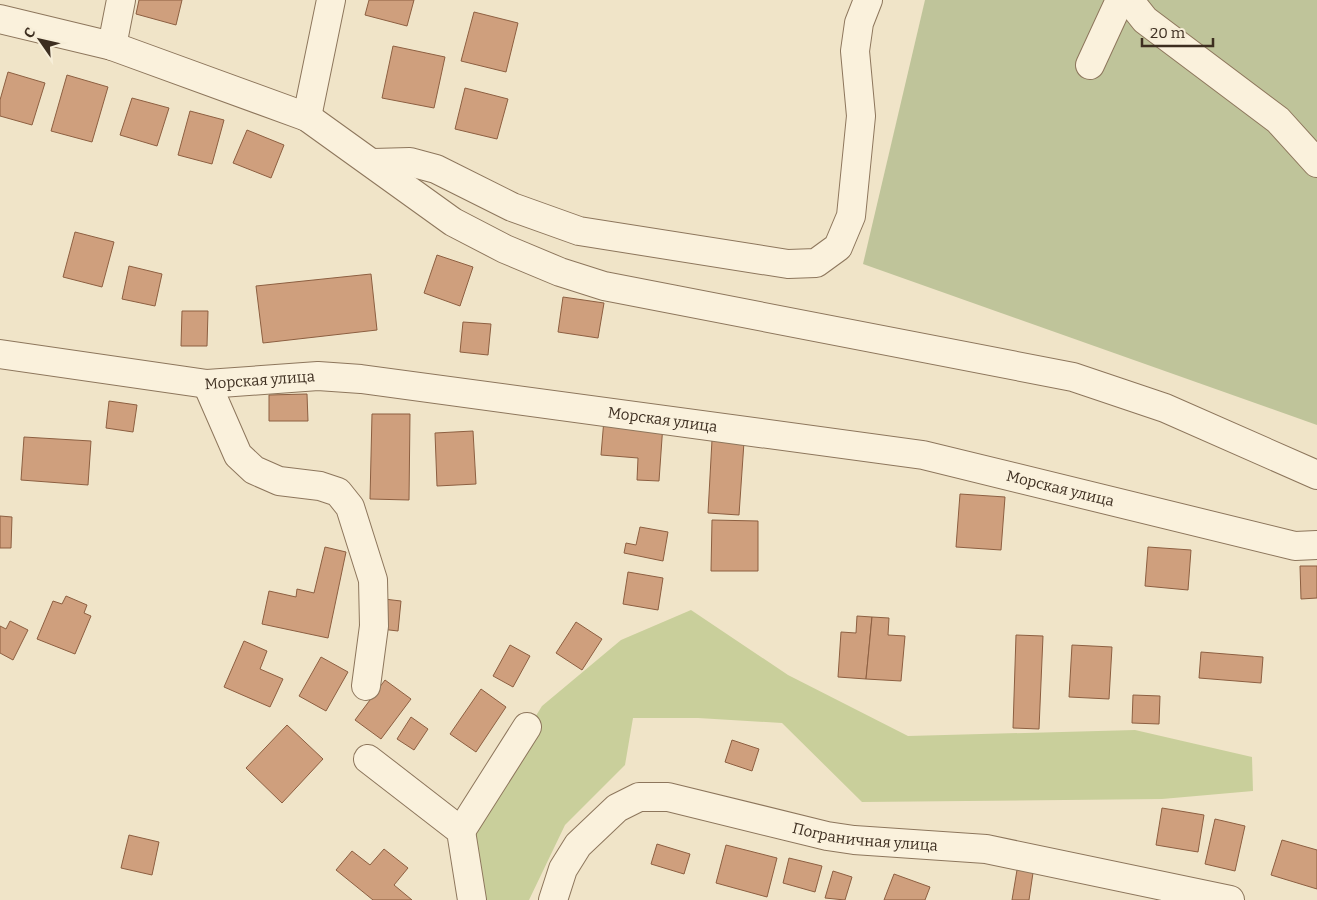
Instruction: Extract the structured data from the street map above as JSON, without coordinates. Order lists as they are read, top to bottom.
{
  "streets": {
    "street": ["Морская улица", "Пограничная улица"]
  },
  "scale_bar": "20 m",
  "north": "top left"
}
